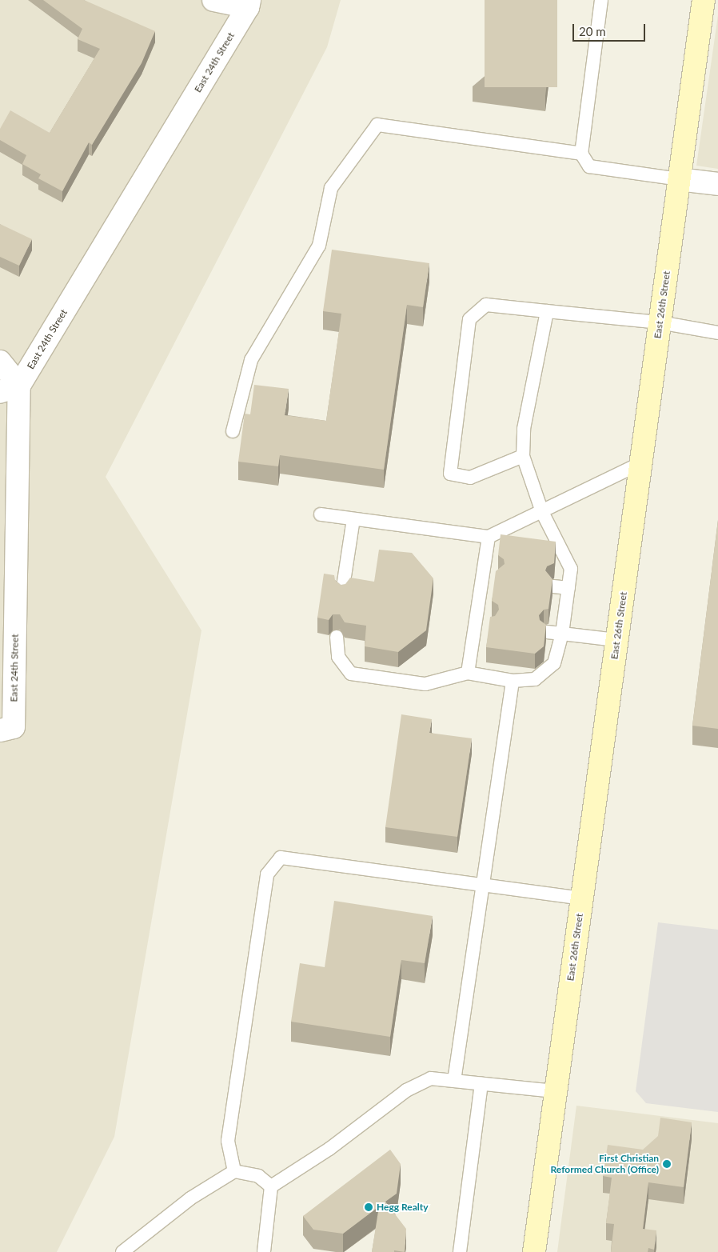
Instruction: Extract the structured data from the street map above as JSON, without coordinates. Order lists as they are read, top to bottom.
{
  "streets": {
    "main road": ["East 26th Street"],
    "street": ["East 24th Street"]
  },
  "places": ["First Christian Reformed Church (Office)", "Hegg Realty"],
  "scale_bar": "20 m"
}
